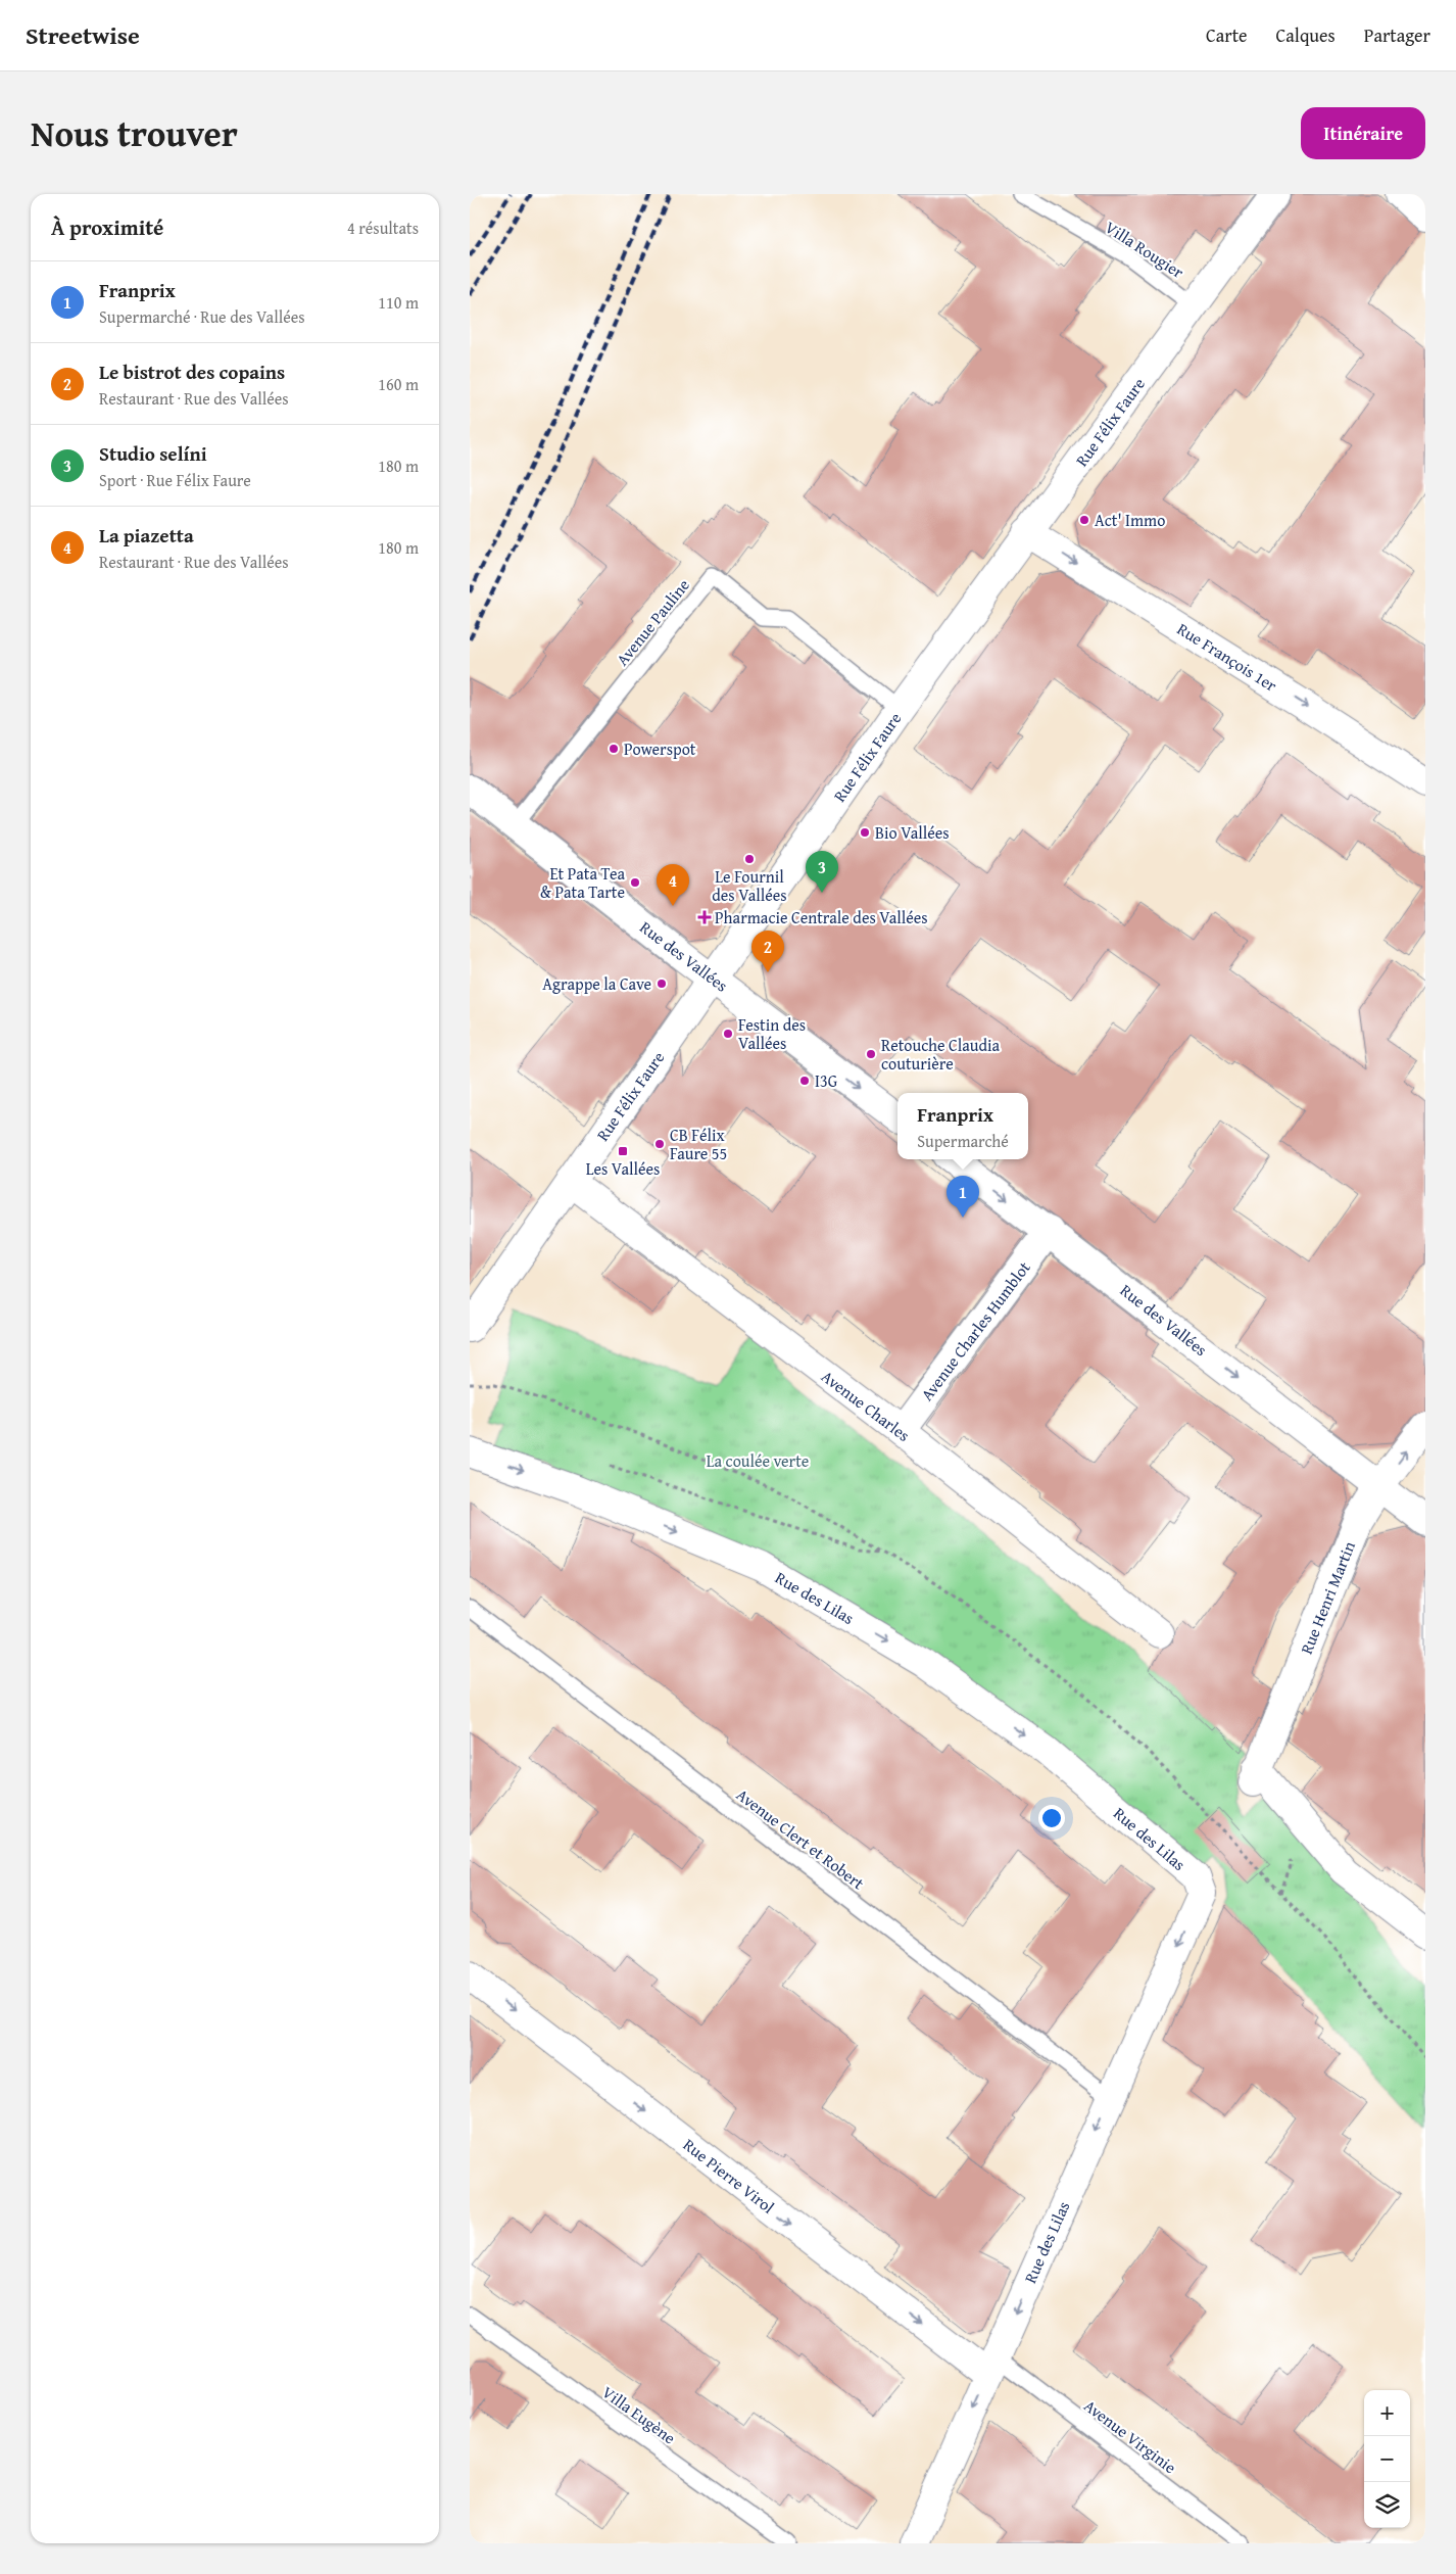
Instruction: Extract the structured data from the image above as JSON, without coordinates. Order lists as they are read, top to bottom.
{
  "streets": {
    "street": [
      "Rue Félix Faure",
      "Rue François 1er",
      "Rue des Vallées",
      "Avenue Charles Humblot",
      "Avenue Charles",
      "Rue des Lilas",
      "Rue Henri Martin",
      "Rue Pierre Virol"
    ],
    "lane": [
      "Villa Rougier",
      "Avenue Pauline",
      "Avenue Clert et Robert",
      "Villa Eugène",
      "Avenue Virginie"
    ]
  },
  "crossings": [
    ["Villa Rougier", "Rue Félix Faure"],
    ["Rue Félix Faure", "Avenue Pauline"],
    ["Rue Félix Faure", "Rue François 1er"],
    ["Rue Félix Faure", "Rue des Vallées"],
    ["Rue Félix Faure", "Avenue Charles"],
    ["Avenue Pauline", "Rue des Vallées"],
    ["Rue des Vallées", "Avenue Charles Humblot"],
    ["Rue des Vallées", "Rue Henri Martin"],
    ["Avenue Charles Humblot", "Avenue Charles"],
    ["Rue des Lilas", "Avenue Clert et Robert"],
    ["Rue des Lilas", "Rue Pierre Virol"],
    ["Rue des Lilas", "Avenue Virginie"],
    ["Rue Pierre Virol", "Avenue Virginie"]
  ],
  "one_way": ["Rue François 1er", "Rue des Vallées", "Rue Pierre Virol"],
  "parks": ["La coulée verte"],
  "places": {
    "other": [
      "Act' Immo",
      "Powerspot",
      "Bio Vallées",
      "Le Fournil des Vallées",
      "Et Pata Tea & Pata Tarte",
      "Agrappe la Cave",
      "Festin des Vallées",
      "Retouche Claudia couturière",
      "I3G",
      "CB Félix Faure 55"
    ],
    "health": ["Pharmacie Centrale des Vallées"],
    "transit": ["Les Vallées"]
  },
  "page": {
    "header": "Streetwise",
    "nav": ["Carte", "Calques", "Partager"],
    "title": "Nous trouver",
    "buttons": "Itinéraire",
    "heading": ["À proximité", "4 résultats"],
    "list": [
      {
        "mark": "1",
        "name": "Franprix",
        "note": "Supermarché · Rue des Vallées",
        "value": "110 m"
      },
      {
        "mark": "2",
        "name": "Le bistrot des copains",
        "note": "Restaurant · Rue des Vallées",
        "value": "160 m"
      },
      {
        "mark": "3",
        "name": "Studio selíni",
        "note": "Sport · Rue Félix Faure",
        "value": "180 m"
      },
      {
        "mark": "4",
        "name": "La piazetta",
        "note": "Restaurant · Rue des Vallées",
        "value": "180 m"
      }
    ],
    "pins": [
      "3",
      "4",
      "2",
      "1"
    ],
    "popup": ["Franprix", "Supermarché"],
    "map_buttons": ["+", "−"]
  }
}
